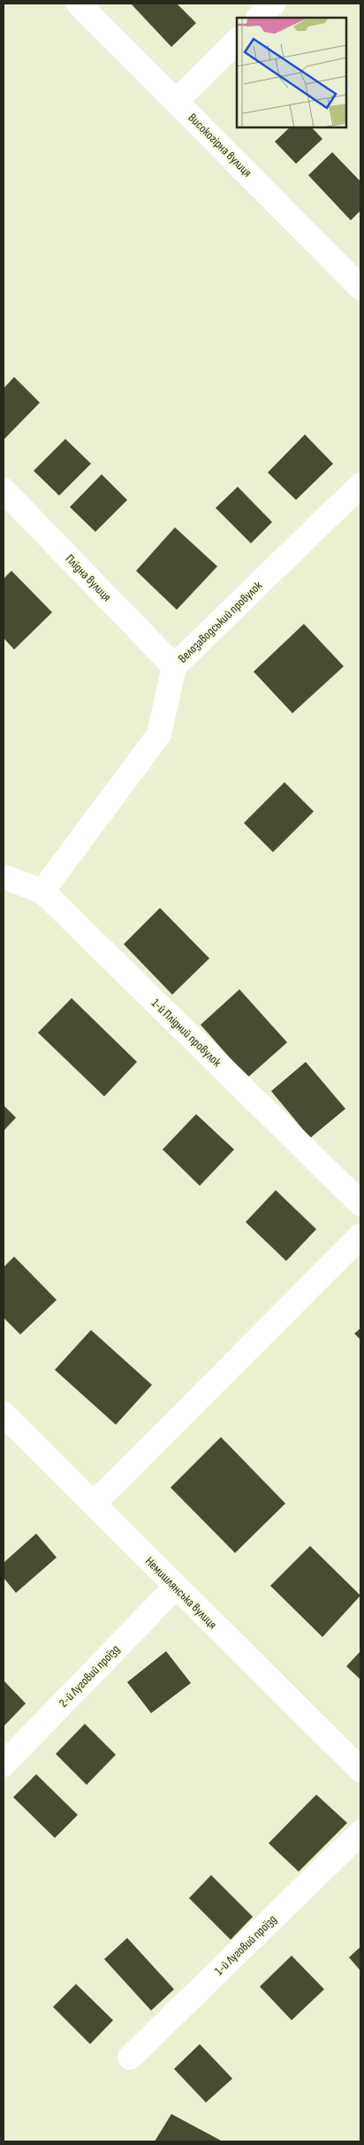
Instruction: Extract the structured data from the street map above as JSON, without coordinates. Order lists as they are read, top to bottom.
{
  "streets": {
    "street": [
      "Високогірна вулиця",
      "Плідна вулиця",
      "Велозаводський провулок",
      "1-й Плідний провулок",
      "Немишлянська вулиця",
      "2-й Луговий проїзд",
      "1-й Луговий проїзд"
    ]
  },
  "crossings": [
    ["Плідна вулиця", "Велозаводський провулок"],
    ["Велозаводський провулок", "1-й Плідний провулок"],
    ["Немишлянська вулиця", "2-й Луговий проїзд"]
  ]
}
